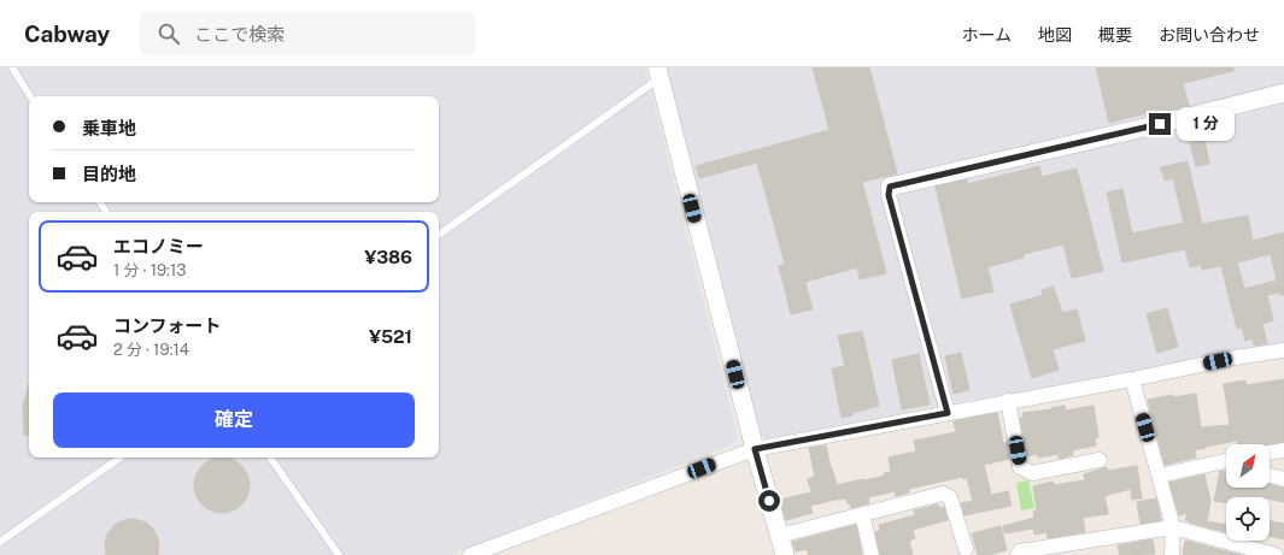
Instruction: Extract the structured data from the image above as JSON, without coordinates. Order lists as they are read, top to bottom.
{
  "north": "top right",
  "page": {
    "header": "Cabway",
    "search": "ここで検索",
    "nav": [
      "ホーム",
      "地図",
      "概要",
      "お問い合わせ"
    ],
    "banner": ["乗車地", "目的地"],
    "bubble": "1 分",
    "list": [
      {
        "name": "エコノミー",
        "note": "1 分 · 19:13",
        "value": "¥386"
      },
      {
        "name": "コンフォート",
        "note": "2 分 · 19:14",
        "value": "¥521"
      }
    ],
    "buttons": "確定"
  }
}
